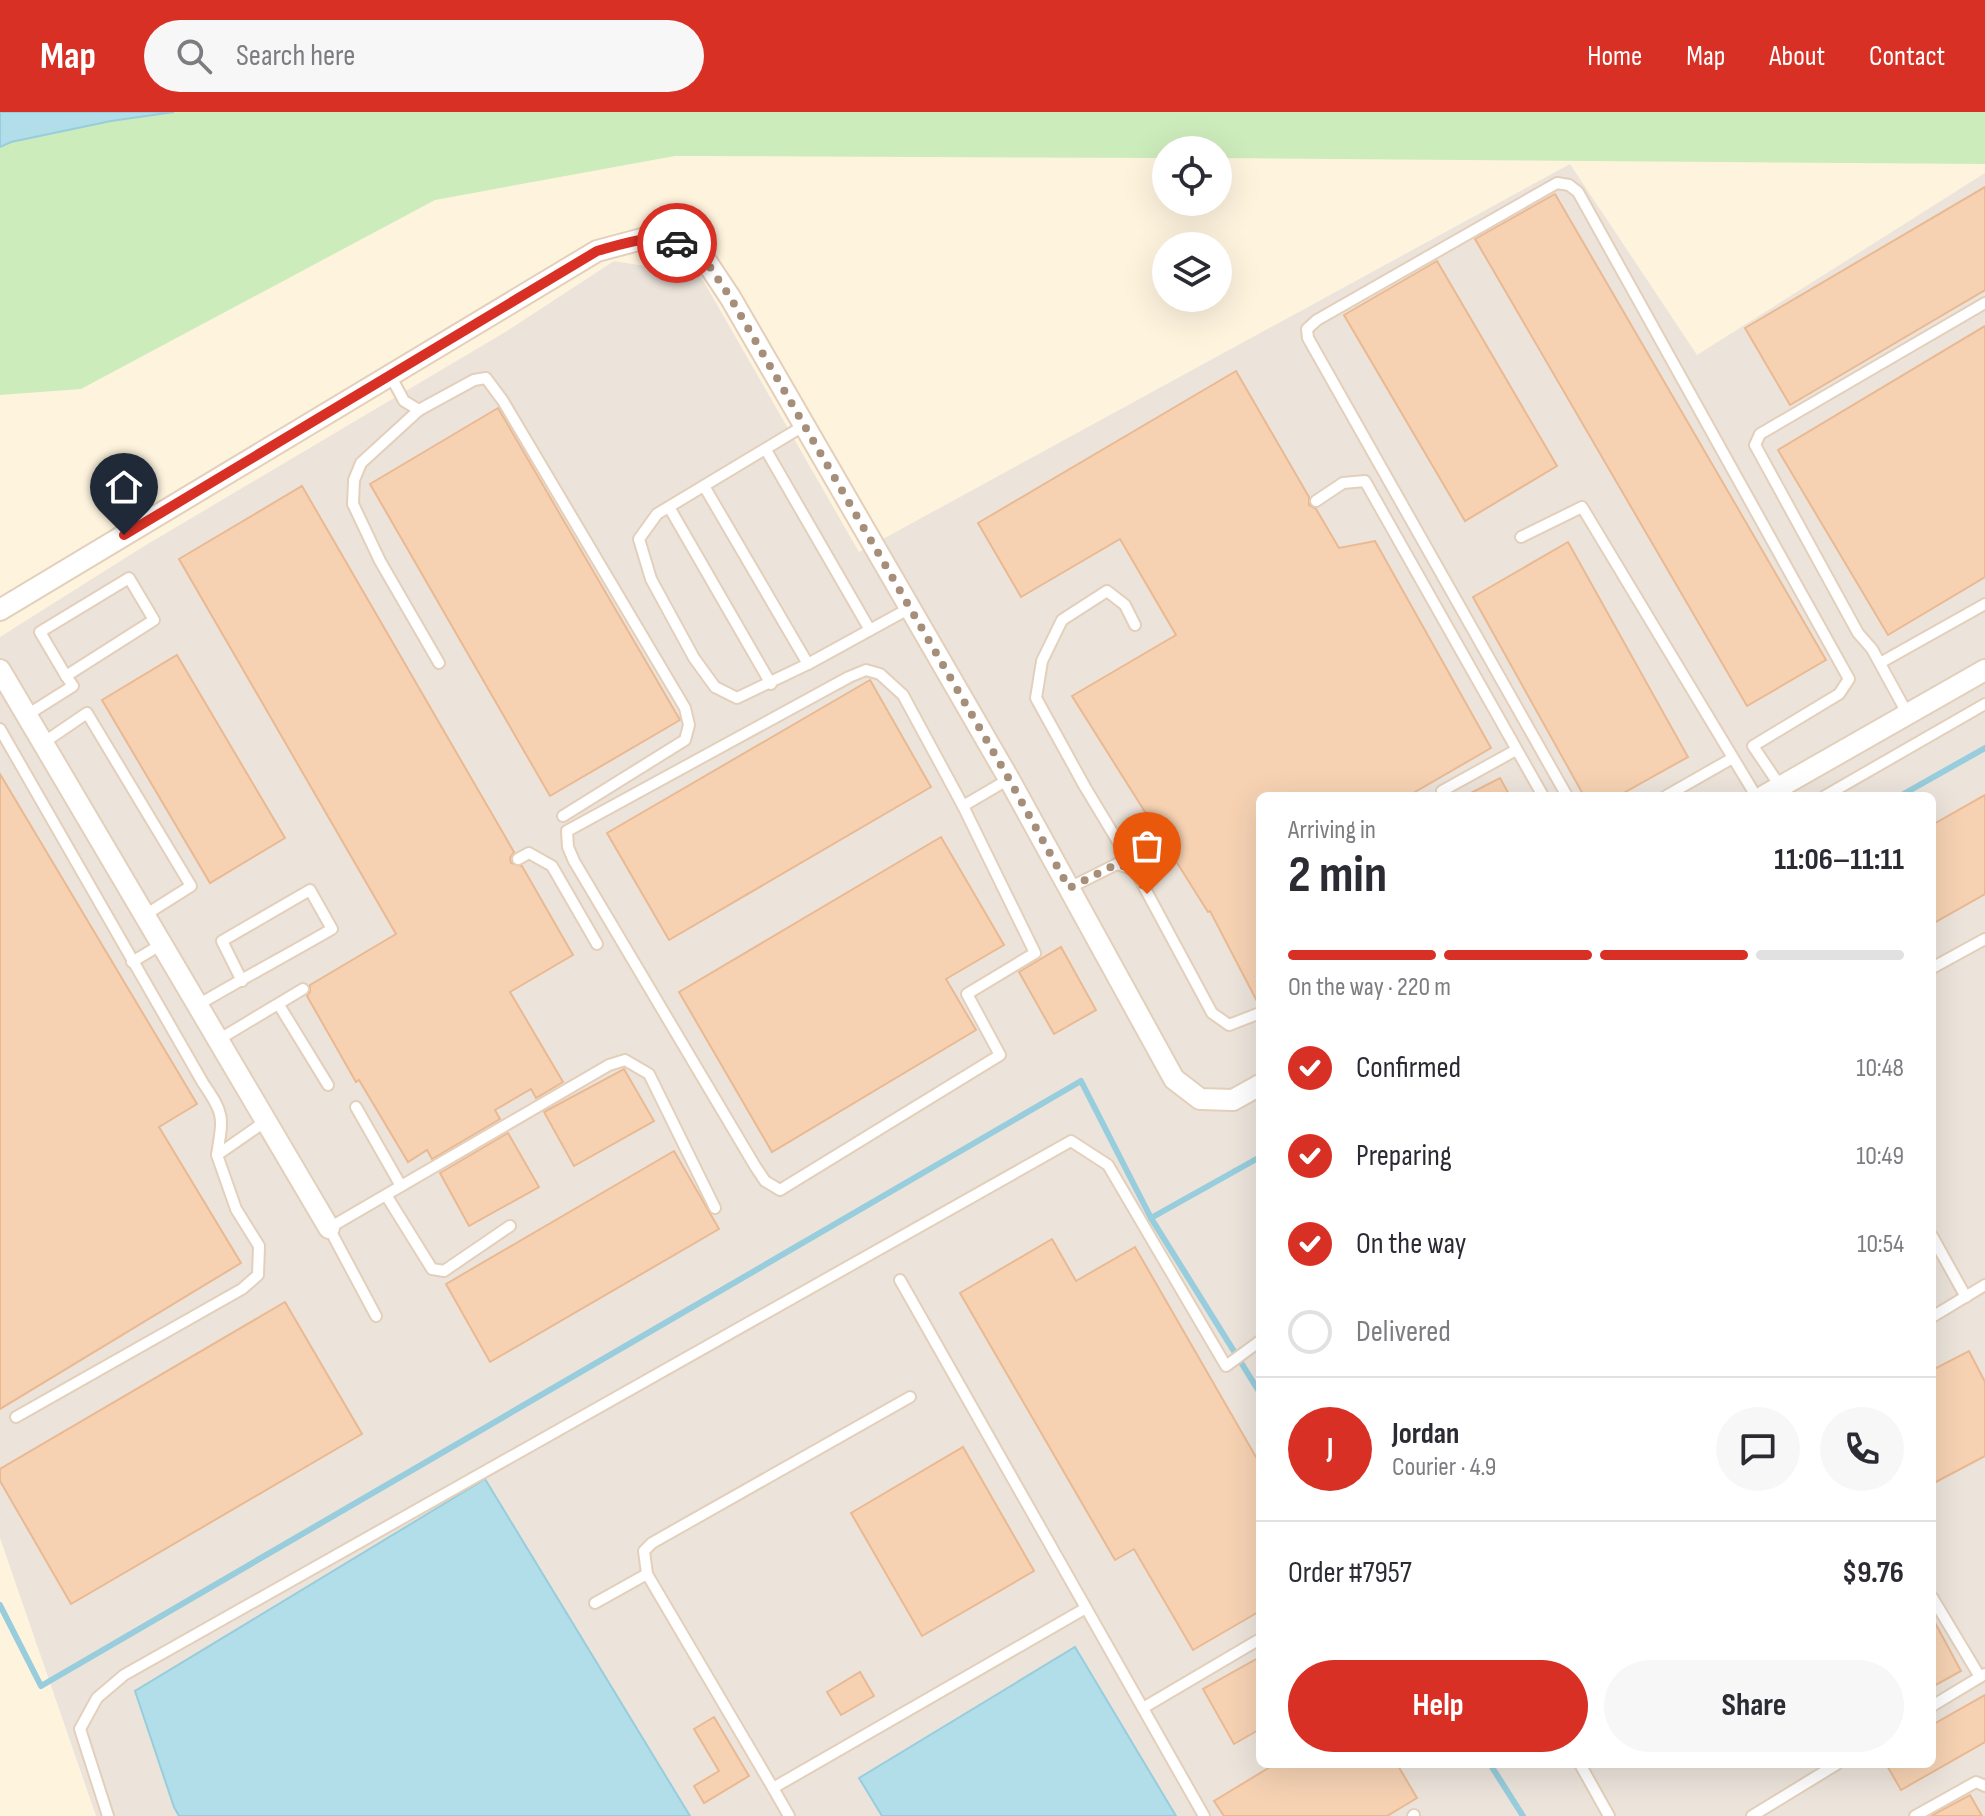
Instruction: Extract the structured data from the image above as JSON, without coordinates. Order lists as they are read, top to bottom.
{
  "page": {
    "header": "Map",
    "search": "Search here",
    "nav": [
      "Home",
      "Map",
      "About",
      "Contact"
    ],
    "heading": ["2 min", "Arriving in", "11:06–11:11"],
    "panel": [
      "Jordan",
      "Courier · 4.9",
      "Order #7957",
      "$9.76"
    ],
    "bar": "On the way · 220 m",
    "list": [
      ["Confirmed", "10:48"],
      ["Preparing", "10:49"],
      ["On the way", "10:54"],
      "Delivered"
    ],
    "round": "J",
    "buttons": ["Help", "Share"]
  }
}
